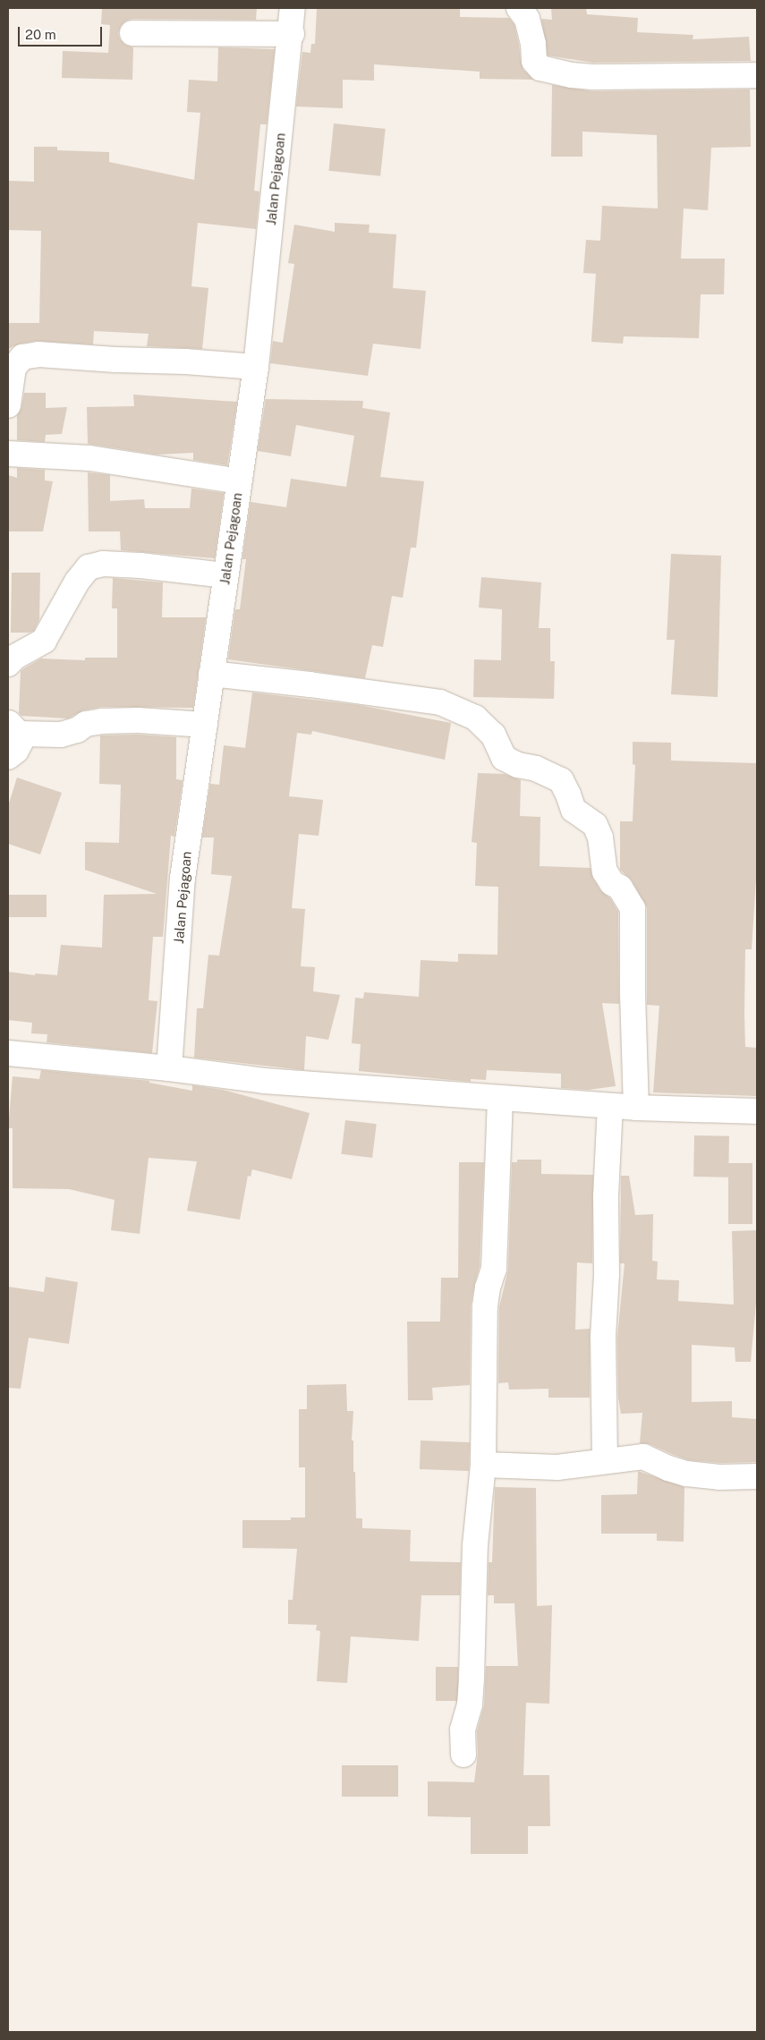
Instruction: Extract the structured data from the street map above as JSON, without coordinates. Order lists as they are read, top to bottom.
{
  "streets": {
    "street": ["Jalan Pejagoan"]
  },
  "scale_bar": "20 m"
}
